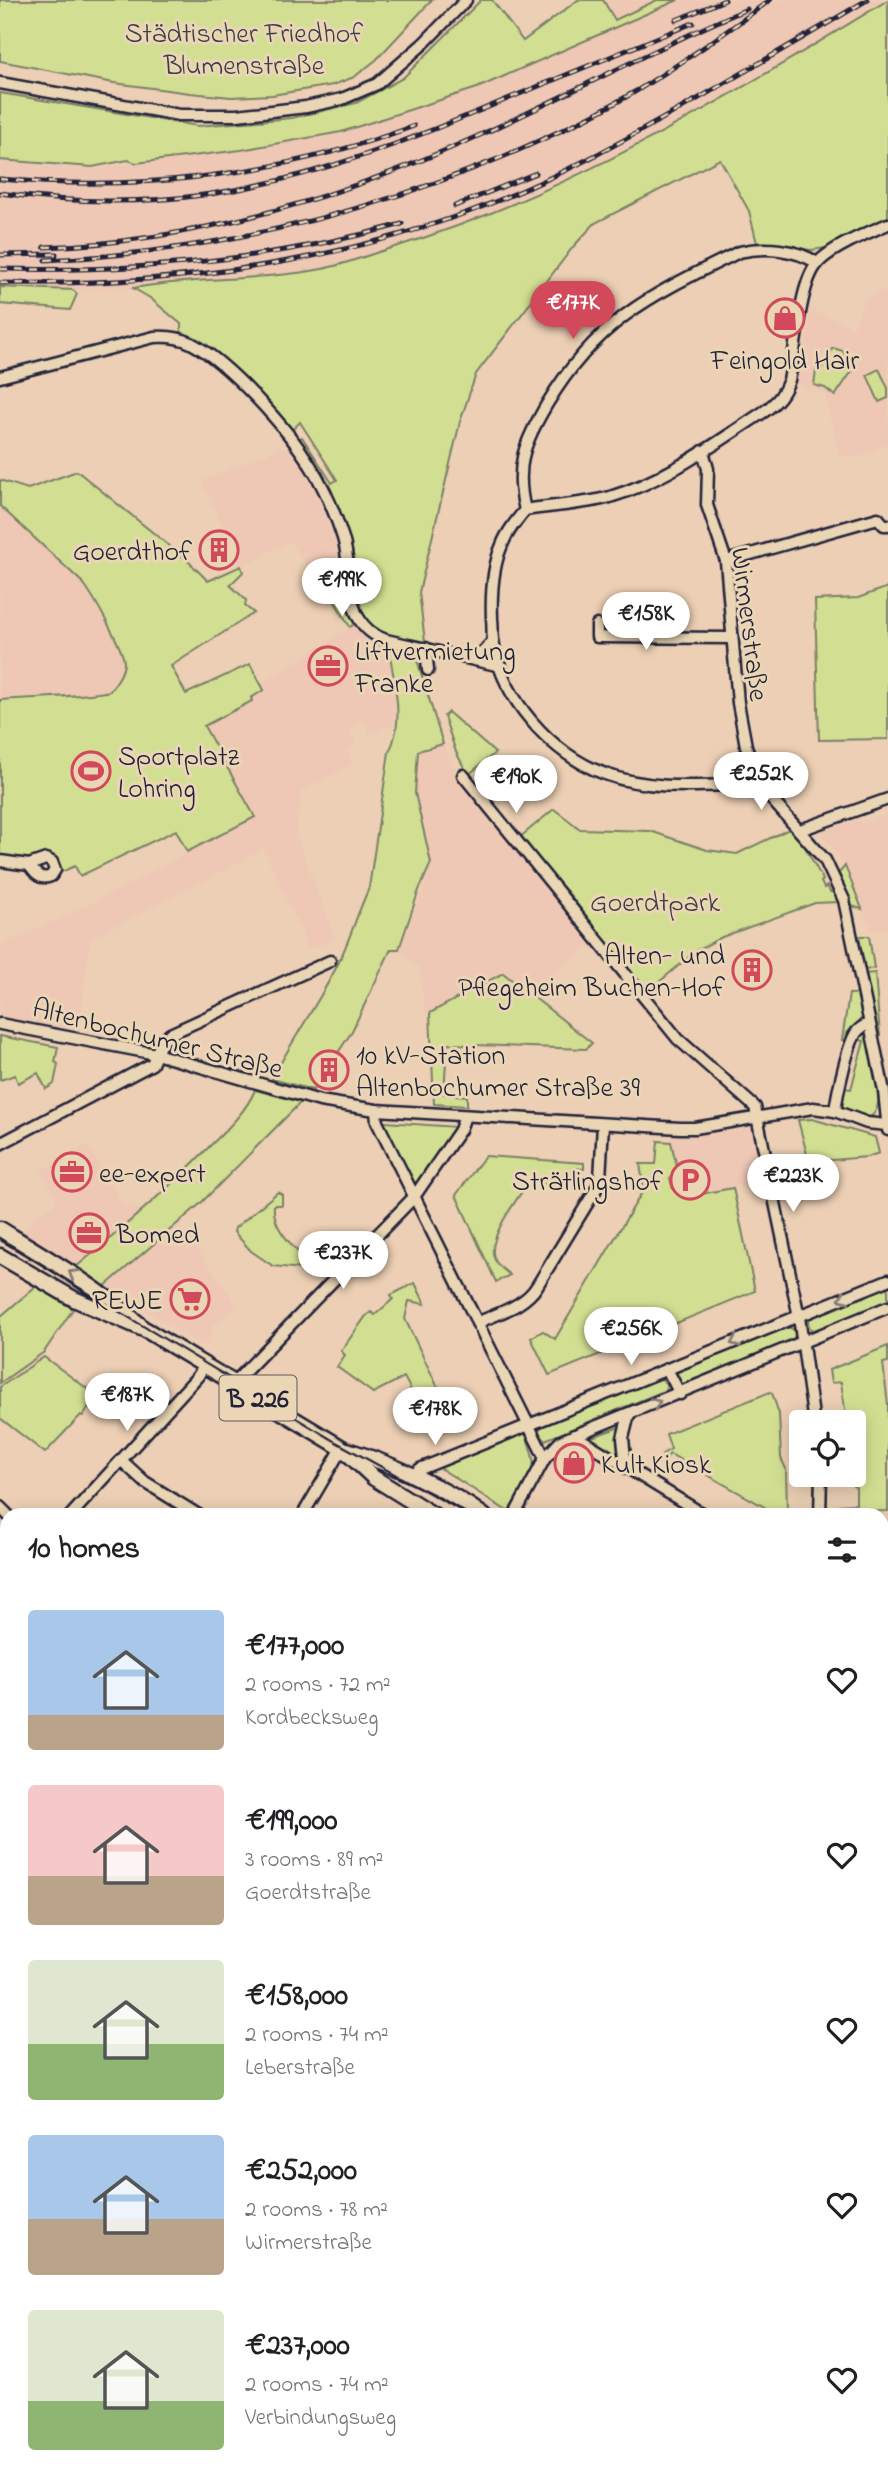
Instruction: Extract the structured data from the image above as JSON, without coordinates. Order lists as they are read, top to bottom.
{
  "streets": {
    "main road": ["B 226"],
    "street": ["Wirmerstraße", "Altenbochumer Straße"]
  },
  "crossings": [
    ["Wirmerstraße", "Altenbochumer Straße"]
  ],
  "parks": ["Städtischer Friedhof Blumenstraße", "Goerdtpark"],
  "places": {
    "shop": ["Feingold Hair", "Kult Kiosk"],
    "building": ["Goerdthof", "Alten- und Pflegeheim Buchen-Hof", "10 kV-Station Altenbochumer Straße 39"],
    "office": ["Liftvermietung Franke", "ee-expert", "Bomed"],
    "sports": ["Sportplatz Lohring"],
    "parking": ["Strätlingshof"],
    "supermarket": ["REWE"]
  },
  "page": {
    "price": [
      "€177K",
      "€199K",
      "€158K",
      "€252K",
      "€190K",
      "€223K",
      "€237K",
      "€256K",
      "€187K",
      "€178K"
    ],
    "heading": "10 homes",
    "list": [
      {
        "name": "€177,000",
        "note": "2 rooms · 72 m² · Kordbecksweg"
      },
      {
        "name": "€199,000",
        "note": "3 rooms · 89 m² · Goerdtstraße"
      },
      {
        "name": "€158,000",
        "note": "2 rooms · 74 m² · Leberstraße"
      },
      {
        "name": "€252,000",
        "note": "2 rooms · 78 m² · Wirmerstraße"
      },
      {
        "name": "€237,000",
        "note": "2 rooms · 74 m² · Verbindungsweg"
      }
    ]
  }
}
